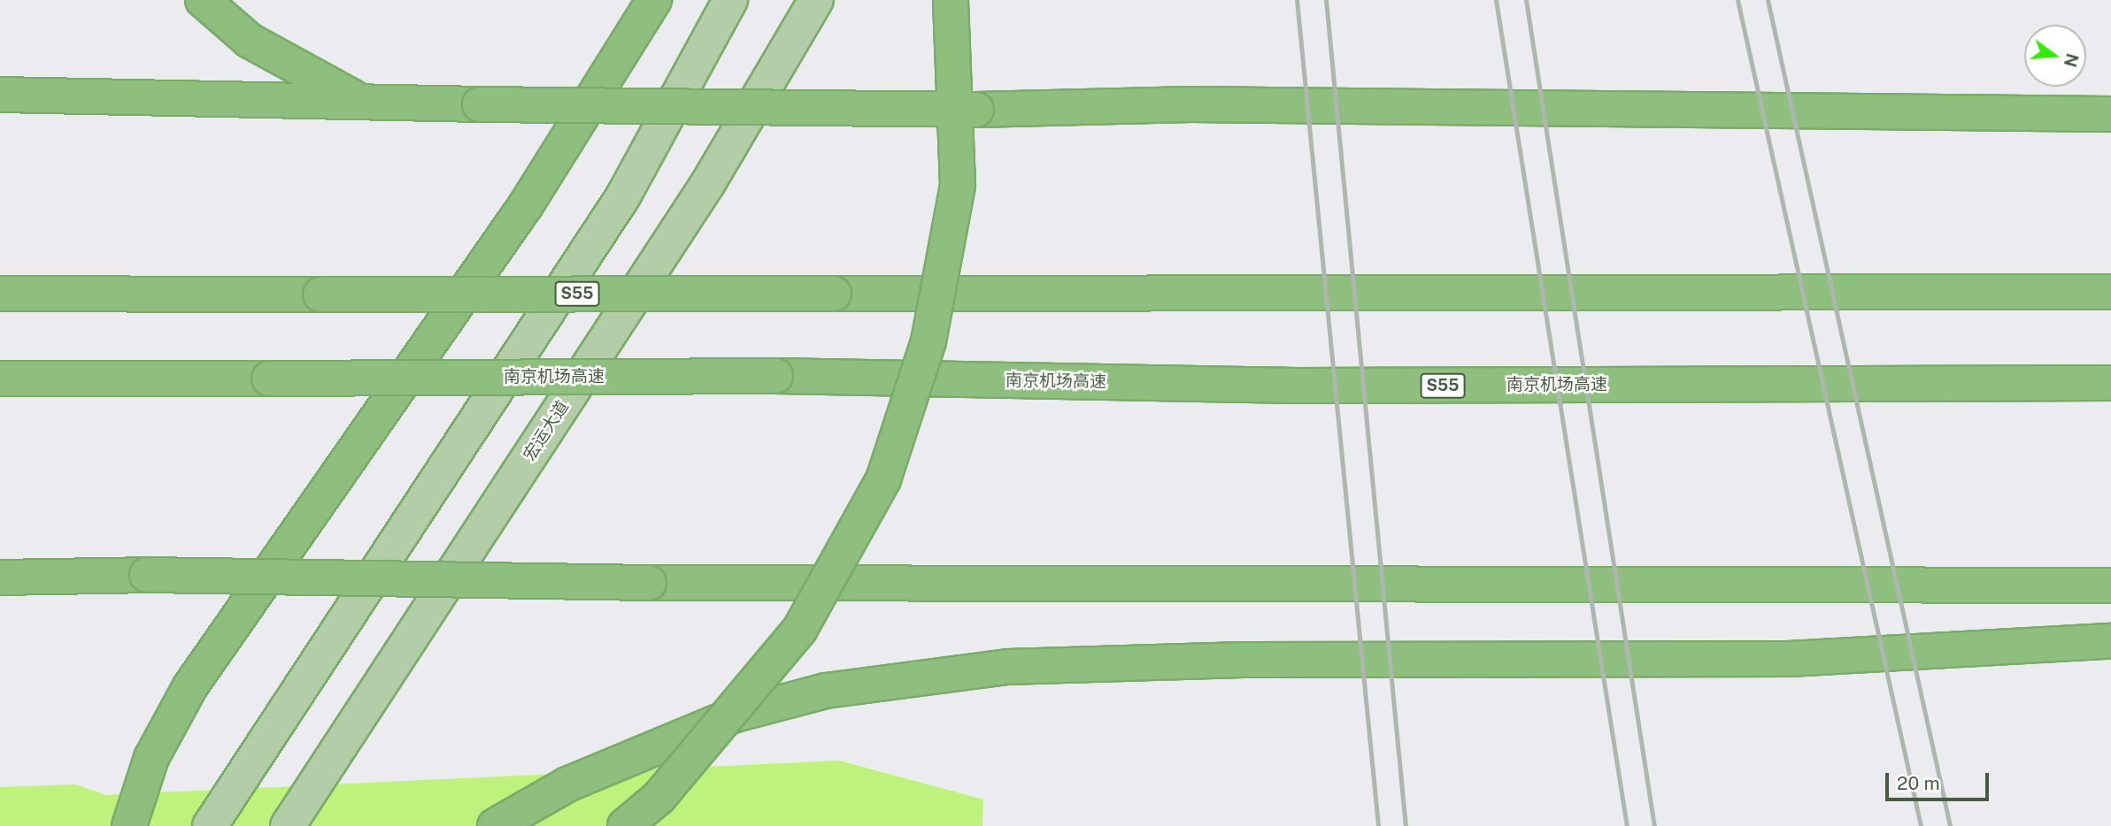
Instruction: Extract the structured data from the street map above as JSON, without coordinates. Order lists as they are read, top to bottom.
{
  "streets": {
    "highway": ["S55", "南京机场高速"],
    "main road": ["宏运大道"]
  },
  "scale_bar": "20 m",
  "north": "right"
}
